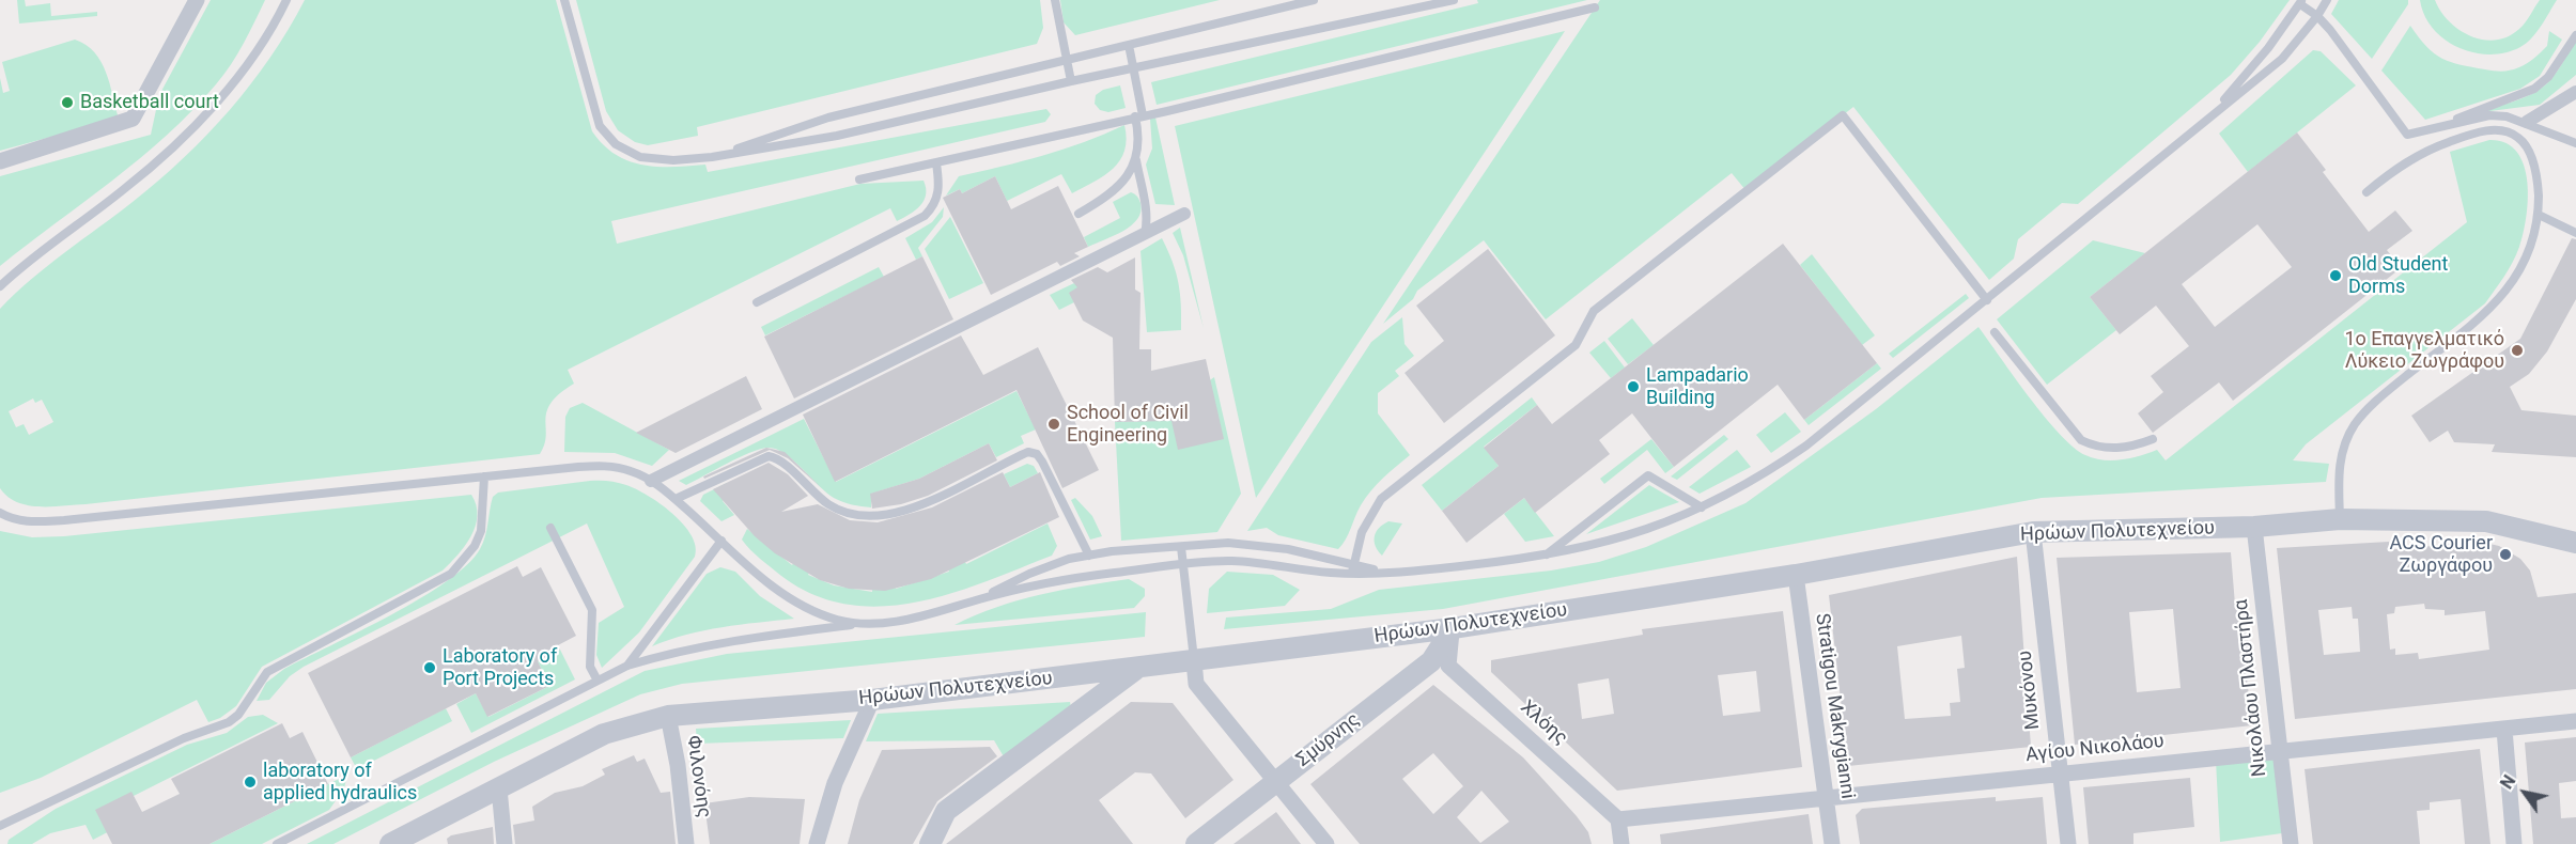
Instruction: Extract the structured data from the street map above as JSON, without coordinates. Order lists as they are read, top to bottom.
{
  "streets": {
    "street": [
      "Ηρώων Πολυτεχνείου",
      "Νικολάου Πλαστήρα",
      "Μυκόνου",
      "Stratigou Makrygianni",
      "Χλόης",
      "Σμύρνης",
      "Αγίου Νικολάου",
      "Φιλονόης"
    ]
  },
  "crossings": [
    ["Ηρώων Πολυτεχνείου", "Νικολάου Πλαστήρα"],
    ["Ηρώων Πολυτεχνείου", "Μυκόνου"],
    ["Ηρώων Πολυτεχνείου", "Stratigou Makrygianni"],
    ["Ηρώων Πολυτεχνείου", "Χλόης"],
    ["Ηρώων Πολυτεχνείου", "Σμύρνης"],
    ["Ηρώων Πολυτεχνείου", "Φιλονόης"],
    ["Νικολάου Πλαστήρα", "Αγίου Νικολάου"],
    ["Μυκόνου", "Αγίου Νικολάου"],
    ["Stratigou Makrygianni", "Αγίου Νικολάου"],
    ["Χλόης", "Σμύρνης"],
    ["Χλόης", "Αγίου Νικολάου"]
  ],
  "places": [
    "Basketball court",
    "Old Student Dorms",
    "1ο Επαγγελματικό Λύκειο Ζωγράφου",
    "Lampadario Building",
    "School of Civil Engineering",
    "ACS Courier Ζωργάφου",
    "Laboratory of Port Projects",
    "laboratory of applied hydraulics"
  ],
  "north": "top left"
}
